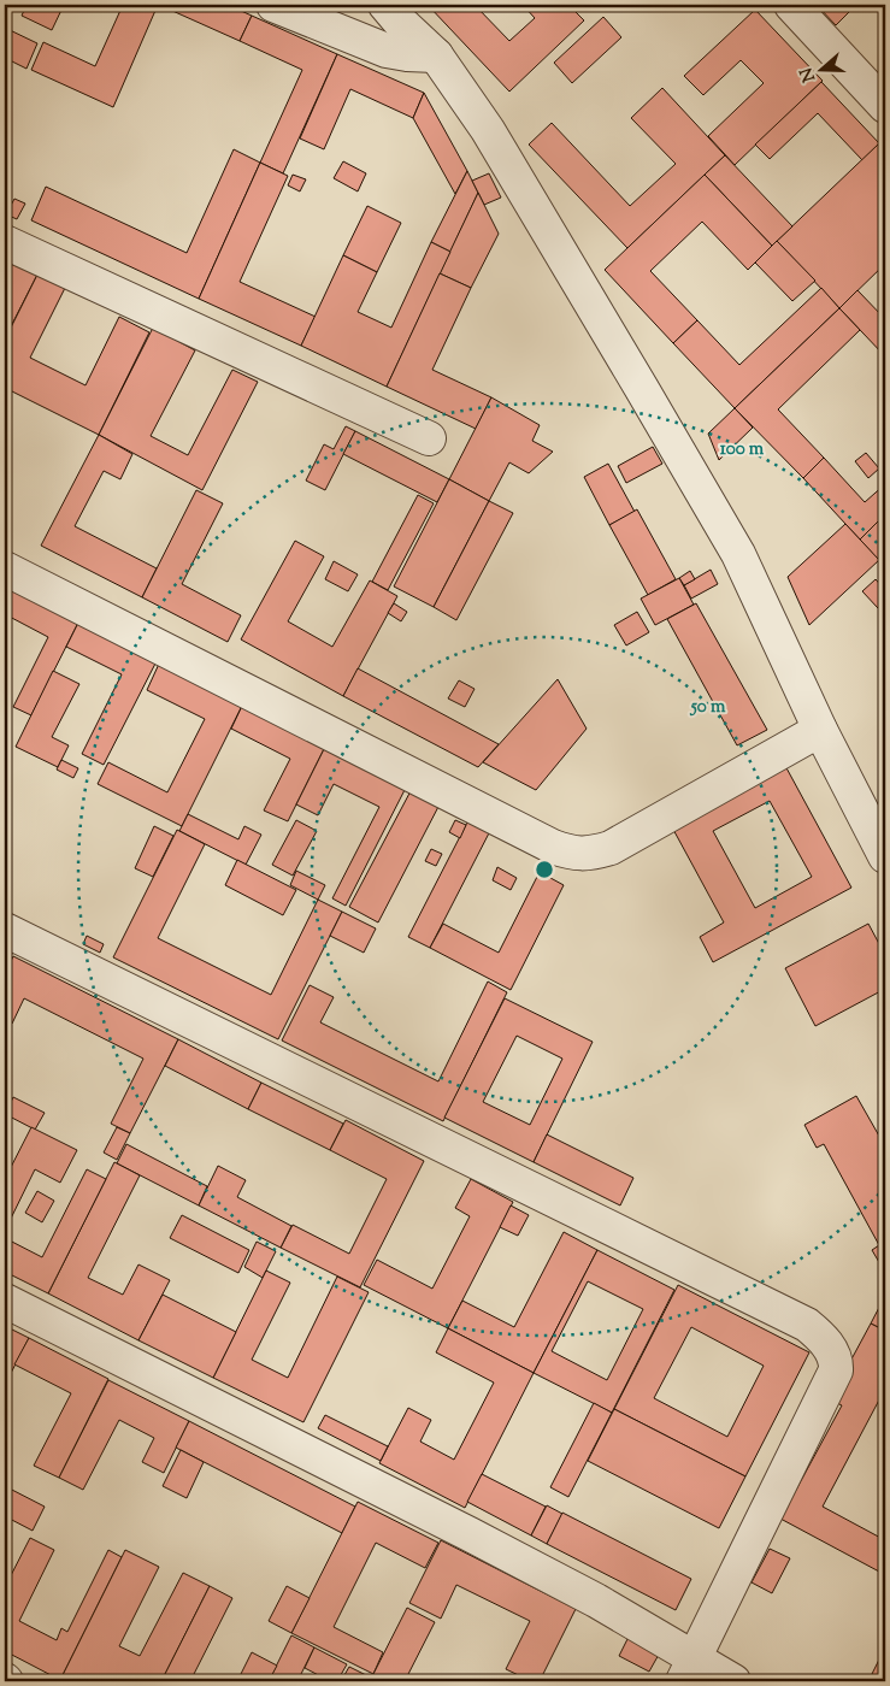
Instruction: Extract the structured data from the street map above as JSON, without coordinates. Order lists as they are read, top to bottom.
{
  "north": "left",
  "rings": ["100 m", "50 m"]
}
